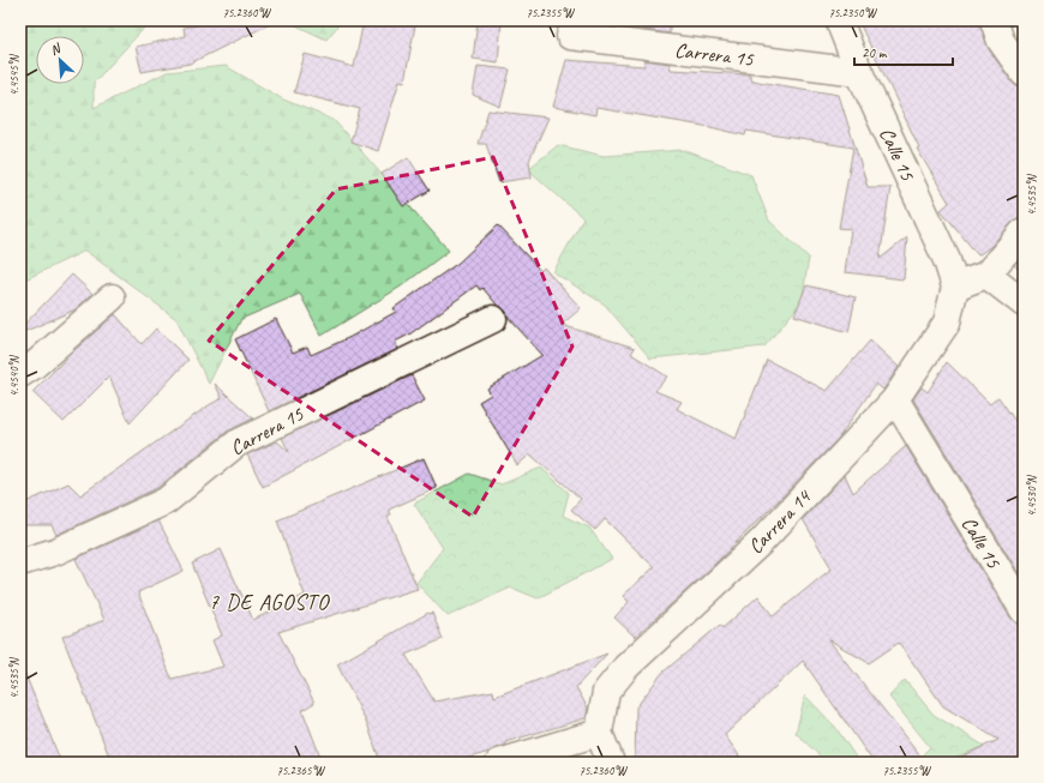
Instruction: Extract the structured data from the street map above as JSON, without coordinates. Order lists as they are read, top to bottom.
{
  "streets": {
    "street": ["Carrera 15", "Calle 15", "Carrera 14"]
  },
  "crossings": [
    ["Carrera 15", "Calle 15"],
    ["Calle 15", "Carrera 14"]
  ],
  "districts": ["7 DE AGOSTO"],
  "scale_bar": "20 m",
  "north": "top left",
  "coordinates": [
    "75.2360°W",
    "75.2355°W",
    "75.2350°W",
    "4.4545°N",
    "4.4535°N",
    "4.4540°N",
    "4.4530°N",
    "75.2365°W"
  ]
}
